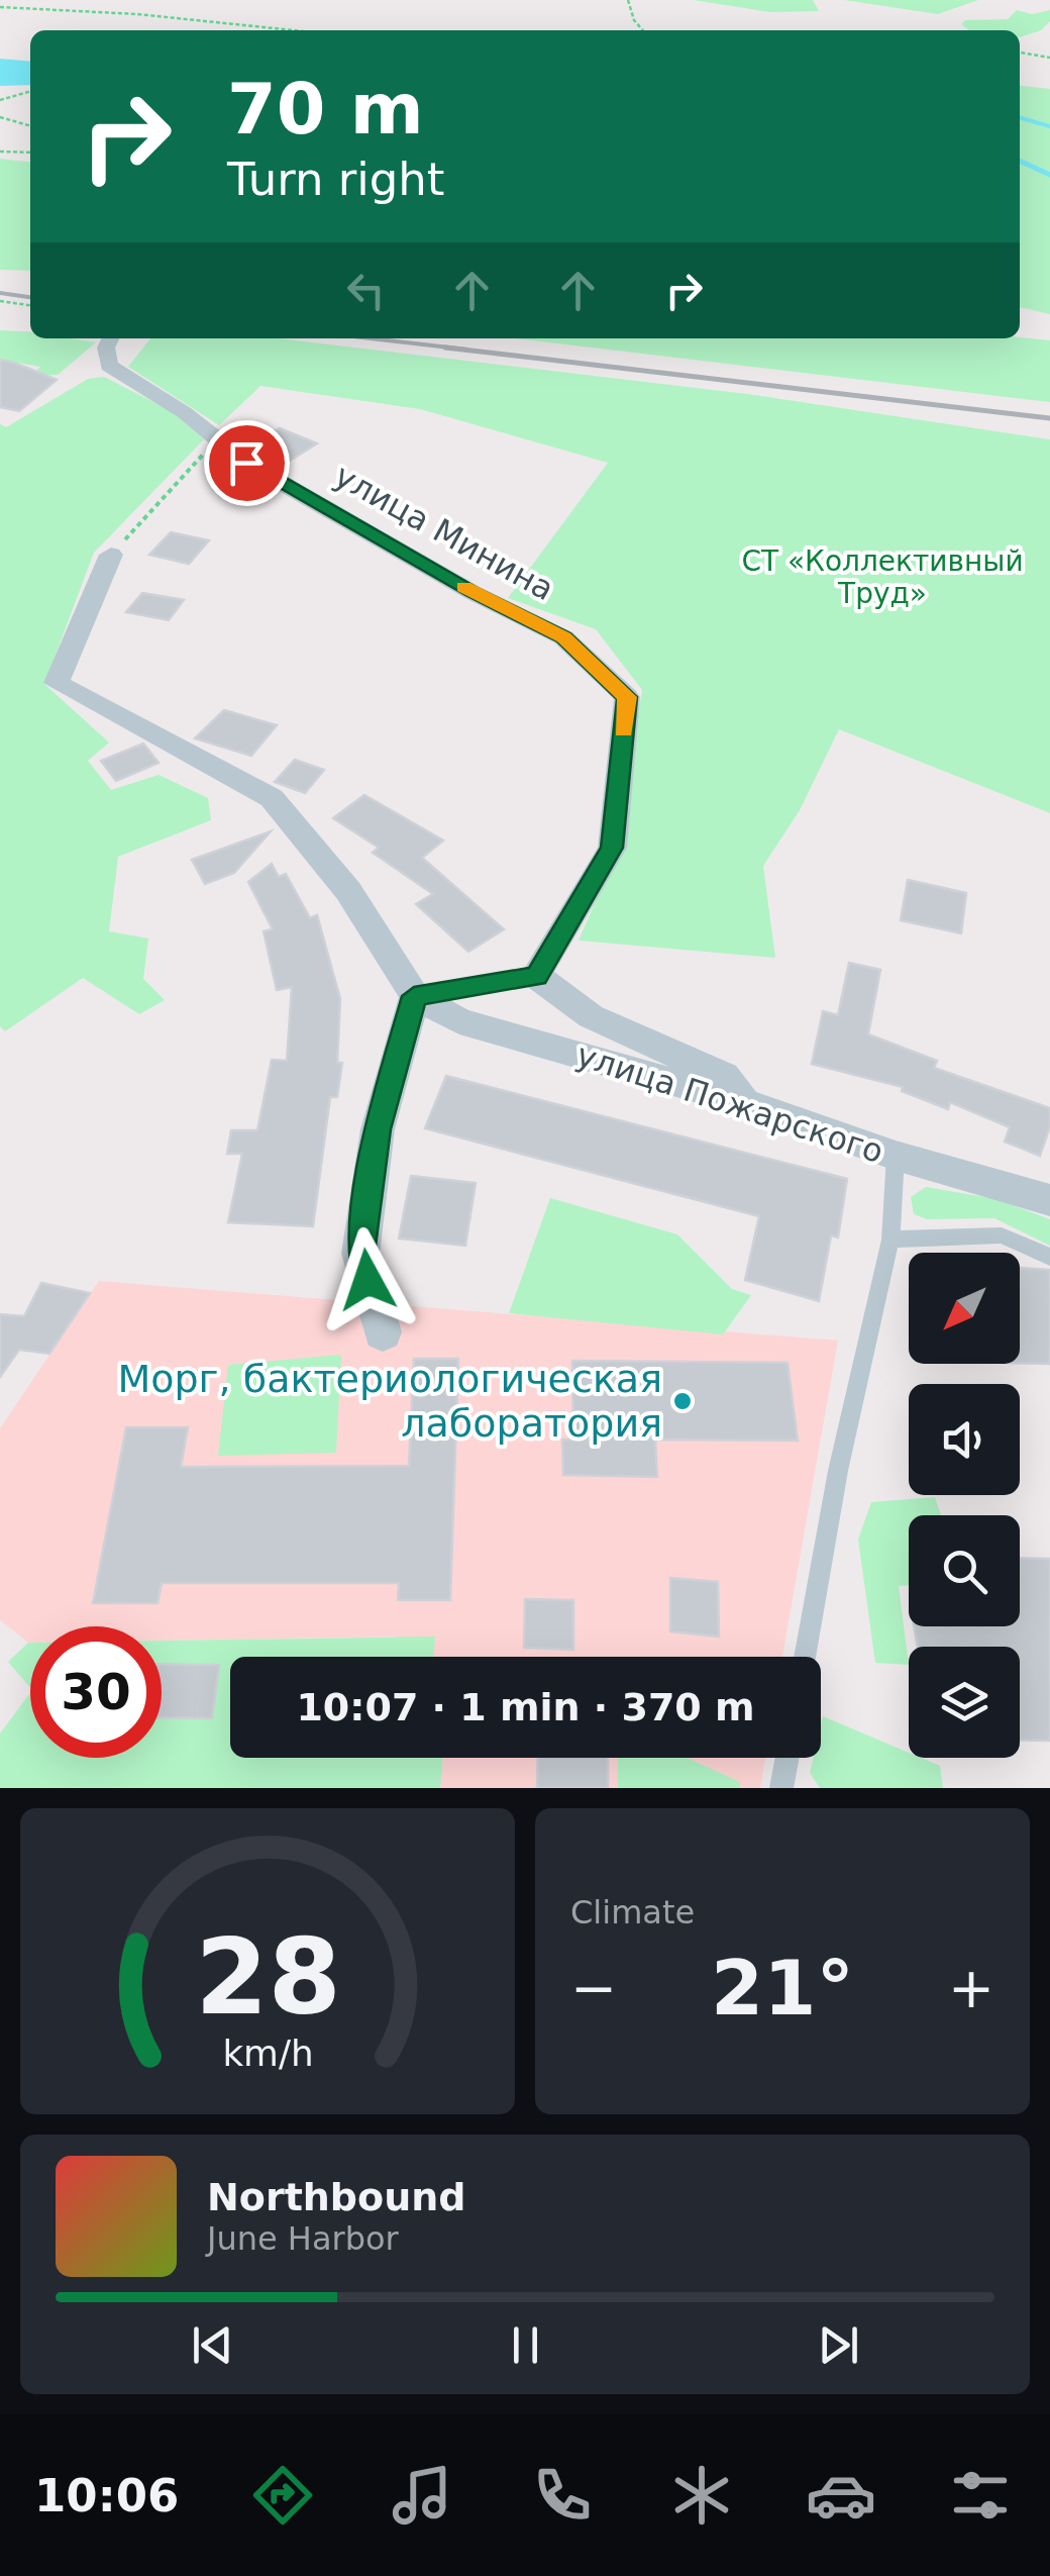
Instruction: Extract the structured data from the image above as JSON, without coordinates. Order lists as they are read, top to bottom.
{
  "streets": {
    "street": ["улица Минина", "улица Пожарского"]
  },
  "parks": ["СТ «Коллективный Труд»"],
  "places": ["Морг, бактериологическая лаборатория"],
  "north": "bottom left",
  "page": {
    "turn": ["70 m", "Turn right"],
    "limit": "30",
    "trip": "10:07 · 1 min · 370 m",
    "tile": "Climate",
    "heat": ["−", "21°", "+"],
    "song": ["Northbound", "June Harbor"],
    "tabs": "10:06",
    "gauge": ["28", "km/h"]
  }
}
